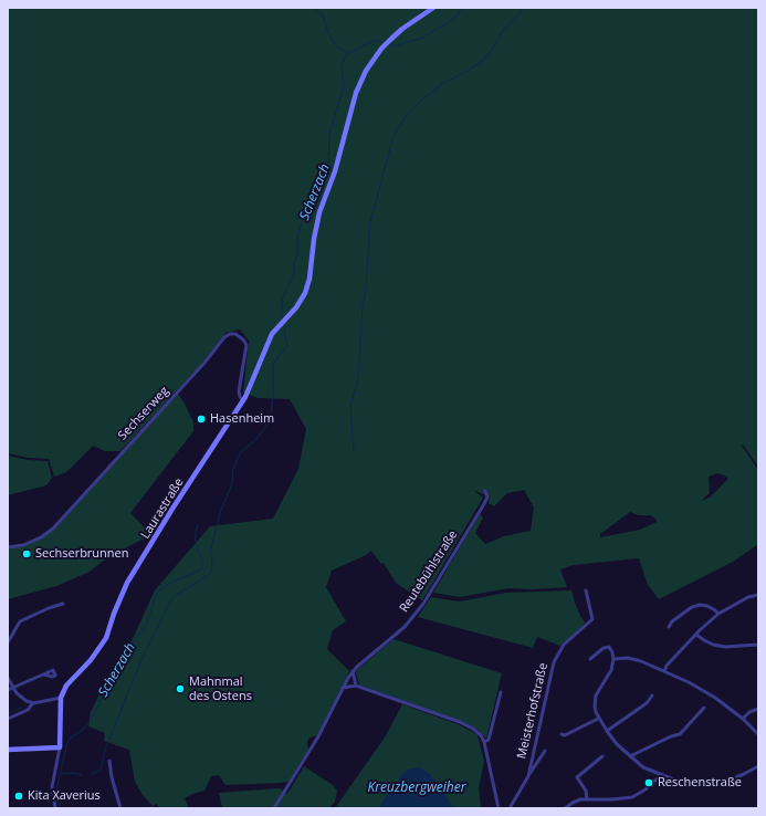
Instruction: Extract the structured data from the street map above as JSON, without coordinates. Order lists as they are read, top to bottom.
{
  "streets": {
    "street": [
      "Sechserweg",
      "Laurastraße",
      "Reutebühlstraße",
      "Meisterhofstraße"
    ]
  },
  "crossings": [
    ["Sechserweg", "Laurastraße"]
  ],
  "water": ["Scherzach", "Kreuzbergweiher"],
  "places": [
    "Hasenheim",
    "Sechserbrunnen",
    "Mahnmal des Ostens",
    "Reschenstraße",
    "Kita Xaverius"
  ]
}
